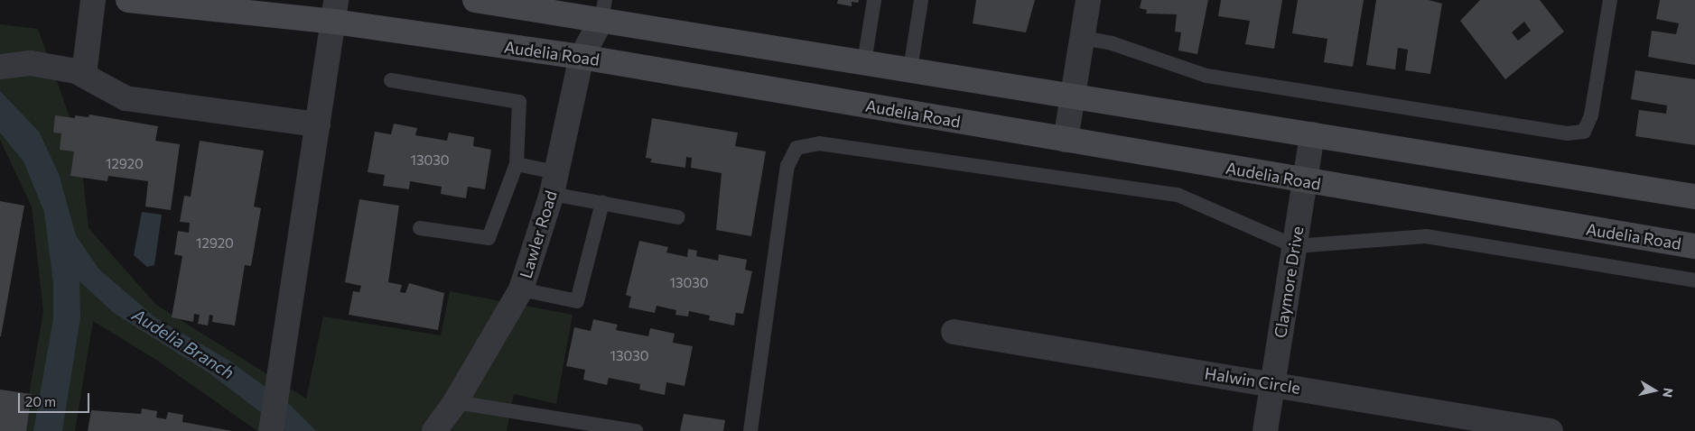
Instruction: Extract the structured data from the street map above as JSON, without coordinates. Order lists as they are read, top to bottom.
{
  "streets": {
    "main road": ["Audelia Road"],
    "street": ["Lawler Road", "Claymore Drive", "Halwin Circle"]
  },
  "crossings": [
    ["Audelia Road", "Lawler Road"],
    ["Audelia Road", "Claymore Drive"],
    ["Claymore Drive", "Halwin Circle"]
  ],
  "water": ["Audelia Branch"],
  "house_numbers": [
    "13030",
    "12920",
    "12920",
    "13030",
    "13030"
  ],
  "scale_bar": "20 m",
  "north": "right"
}
